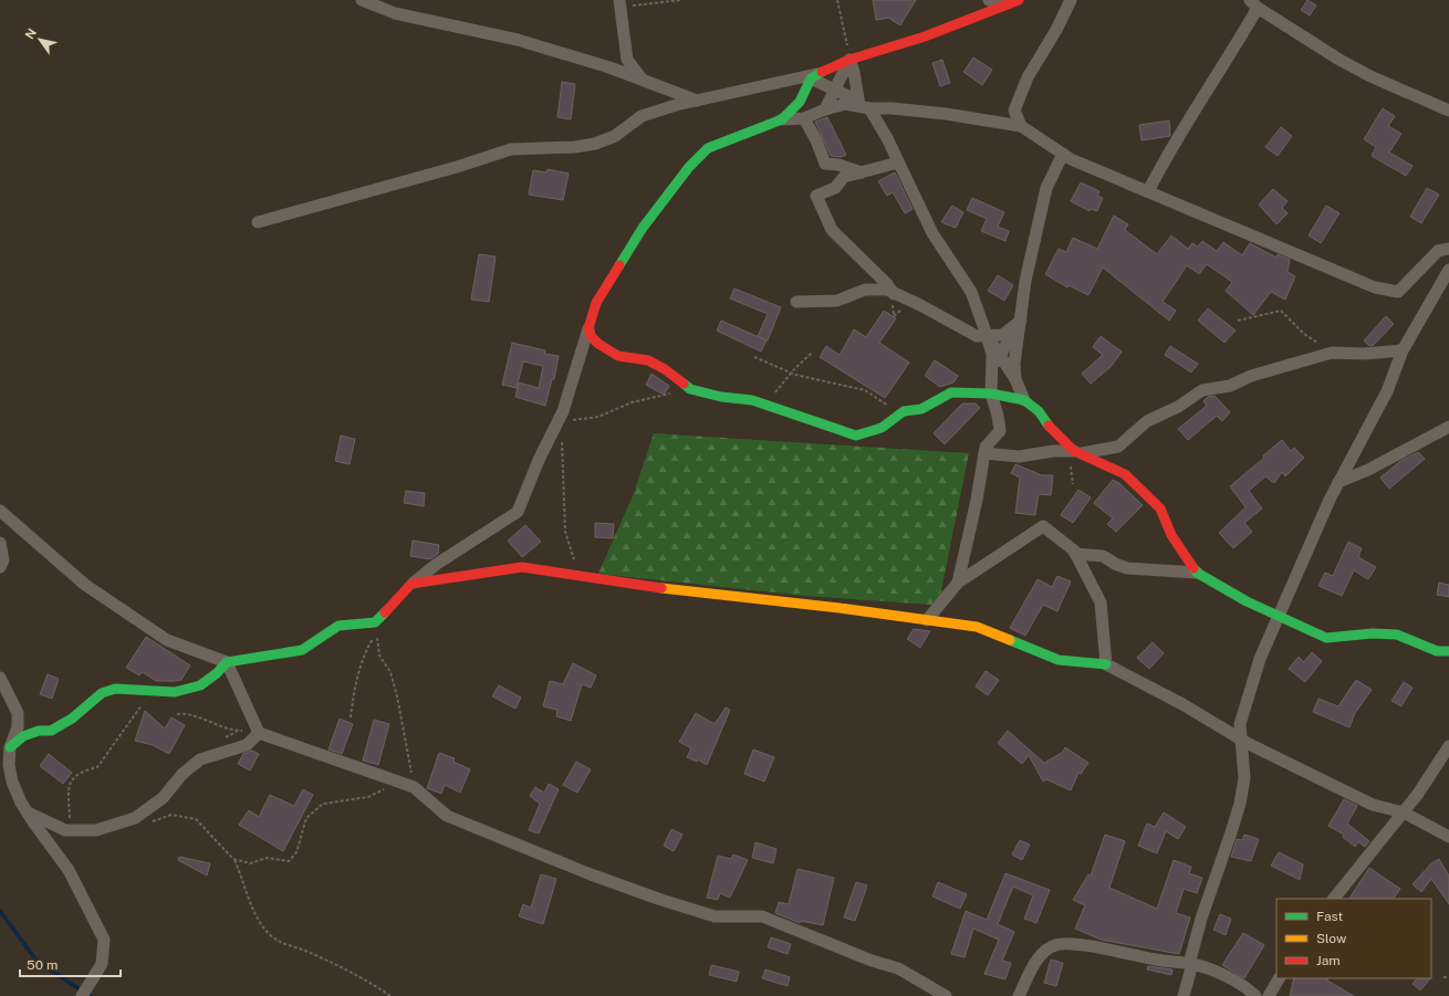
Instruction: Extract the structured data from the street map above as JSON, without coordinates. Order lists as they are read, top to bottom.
{
  "legend": ["Fast", "Slow", "Jam"],
  "scale_bar": "50 m",
  "north": "top left"
}
